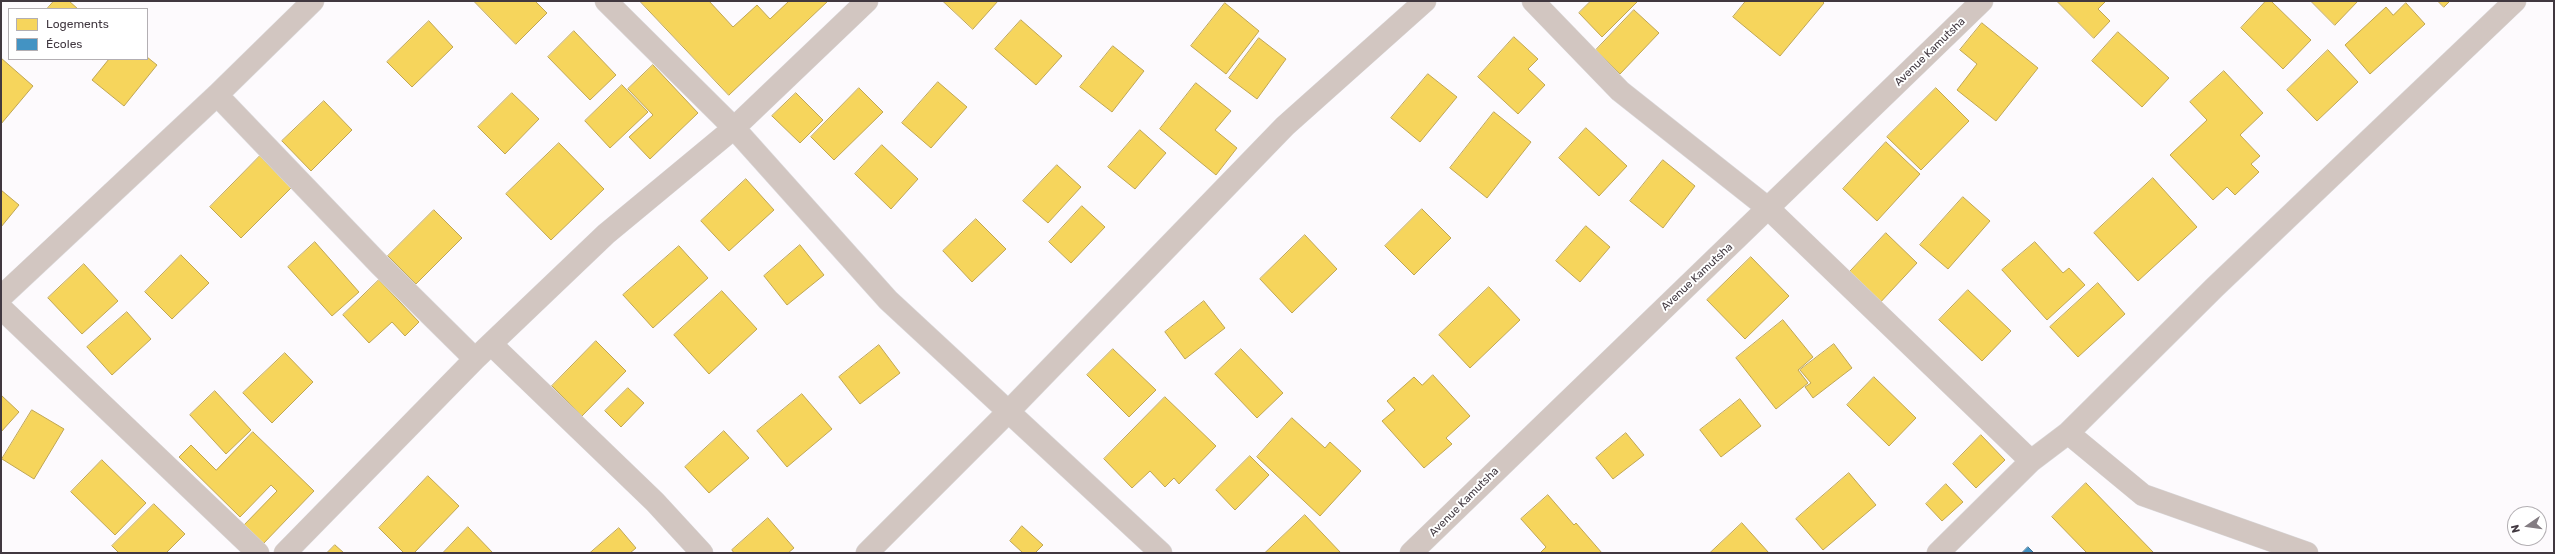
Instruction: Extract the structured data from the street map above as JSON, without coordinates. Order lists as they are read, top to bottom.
{
  "streets": {
    "street": ["Avenue Kamutsha"]
  },
  "legend": ["Logements", "Écoles"],
  "north": "left"
}
